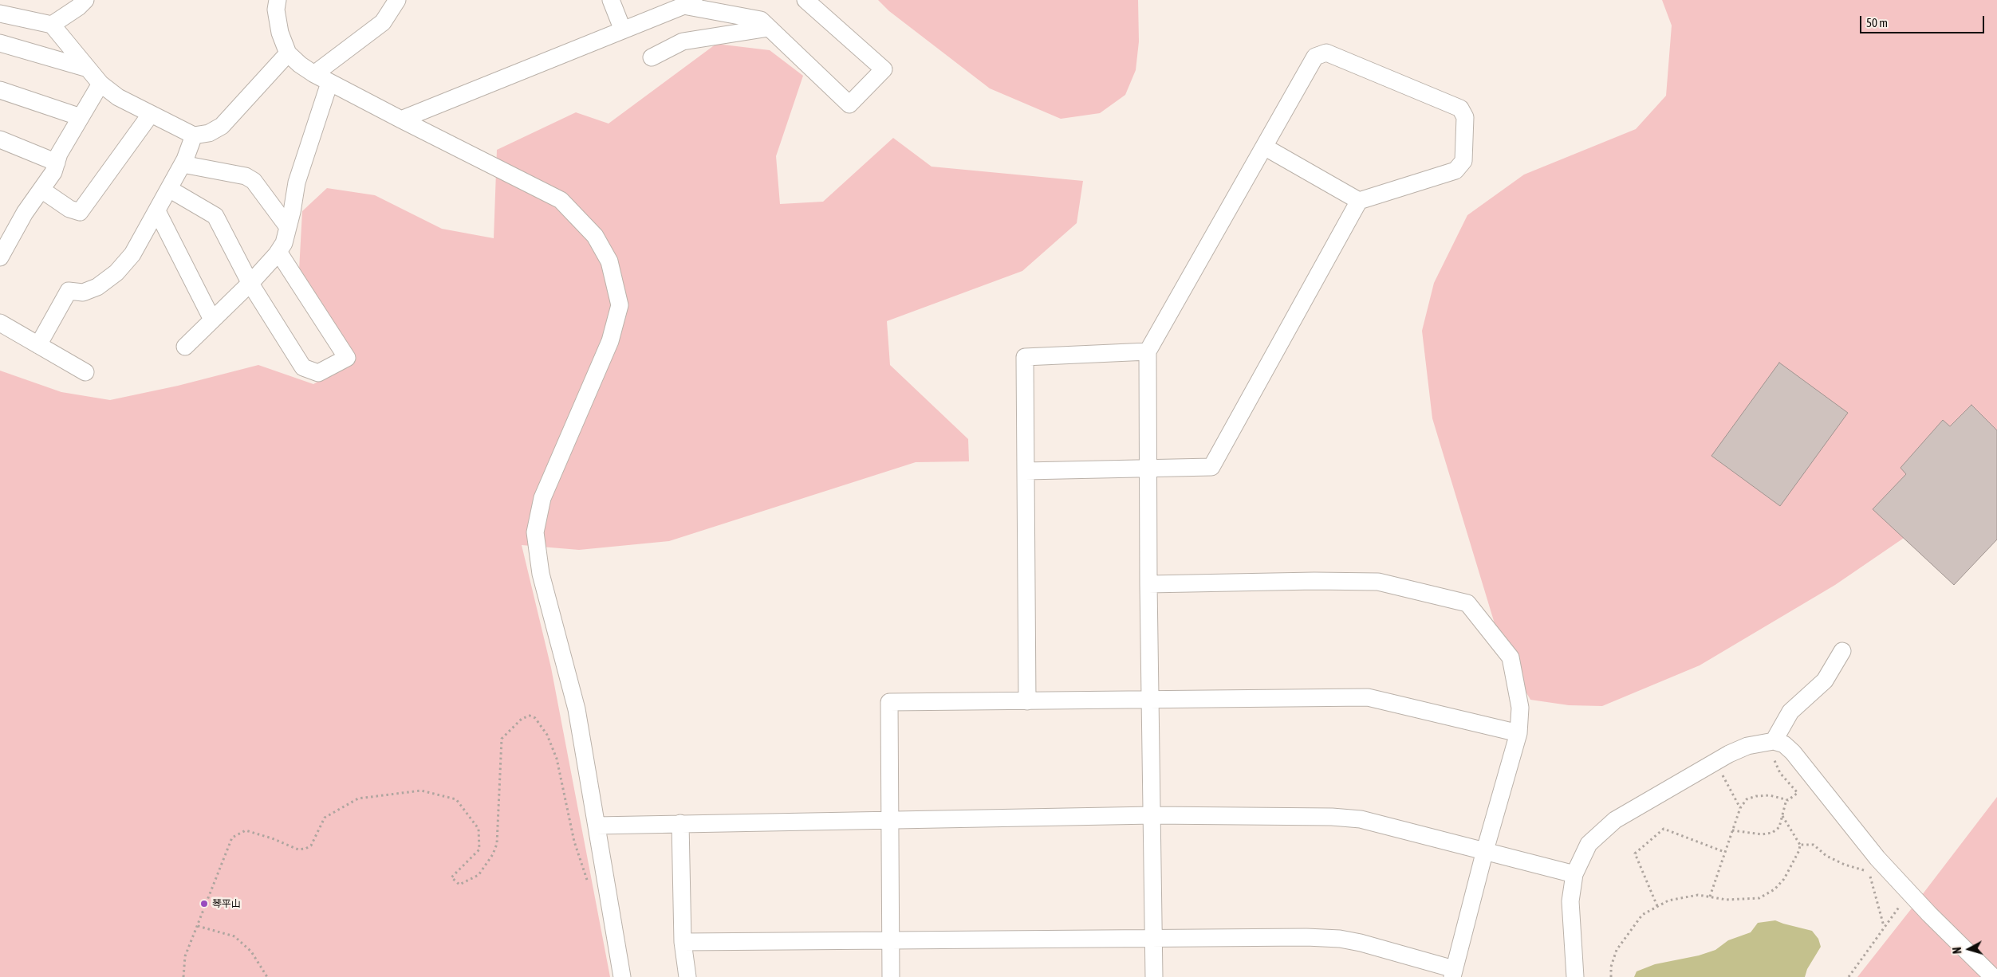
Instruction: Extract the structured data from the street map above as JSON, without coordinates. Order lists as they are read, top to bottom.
{
  "places": ["琴平山"],
  "scale_bar": "50 m",
  "north": "left"
}
